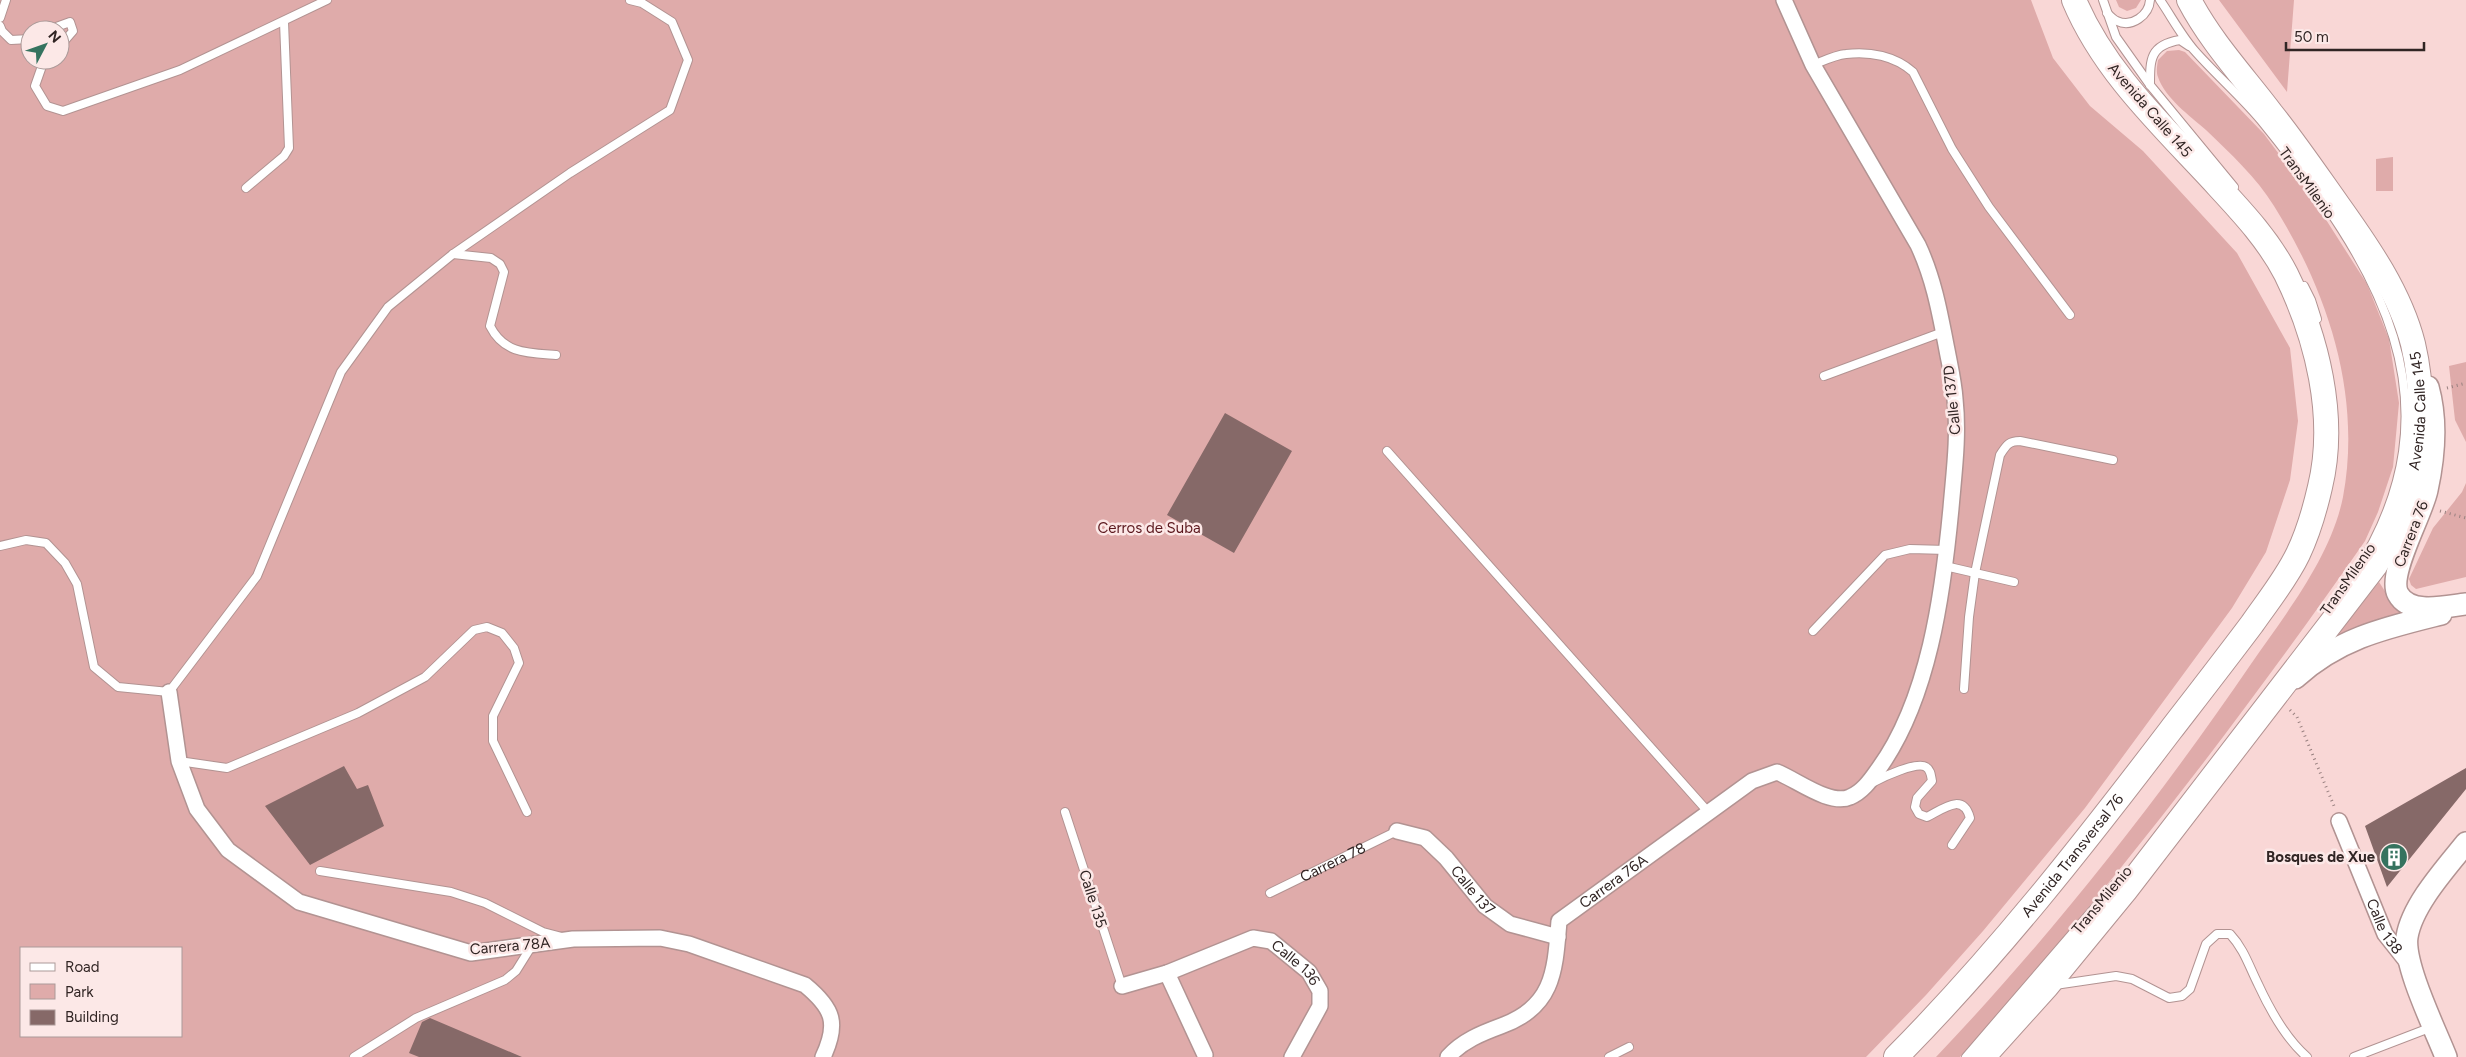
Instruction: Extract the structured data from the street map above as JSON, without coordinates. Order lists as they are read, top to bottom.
{
  "streets": {
    "main road": [
      "Avenida Calle 145",
      "Carrera 76",
      "Avenida Transversal 76",
      "Calle 138"
    ],
    "street": [
      "Calle 137D",
      "Carrera 76A",
      "Calle 137",
      "Carrera 78A",
      "Calle 136"
    ],
    "lane": ["TransMilenio", "Carrera 78", "Calle 135"]
  },
  "crossings": [
    ["Avenida Calle 145", "Carrera 76"],
    ["Avenida Calle 145", "Avenida Transversal 76"],
    ["Calle 137D", "Carrera 76A"],
    ["Carrera 78", "Calle 137"],
    ["Carrera 76A", "Calle 137"]
  ],
  "parks": ["Cerros de Suba"],
  "places": {
    "building": ["Bosques de Xue"]
  },
  "legend": ["Road", "Park", "Building"],
  "scale_bar": "50 m",
  "north": "top right"
}
